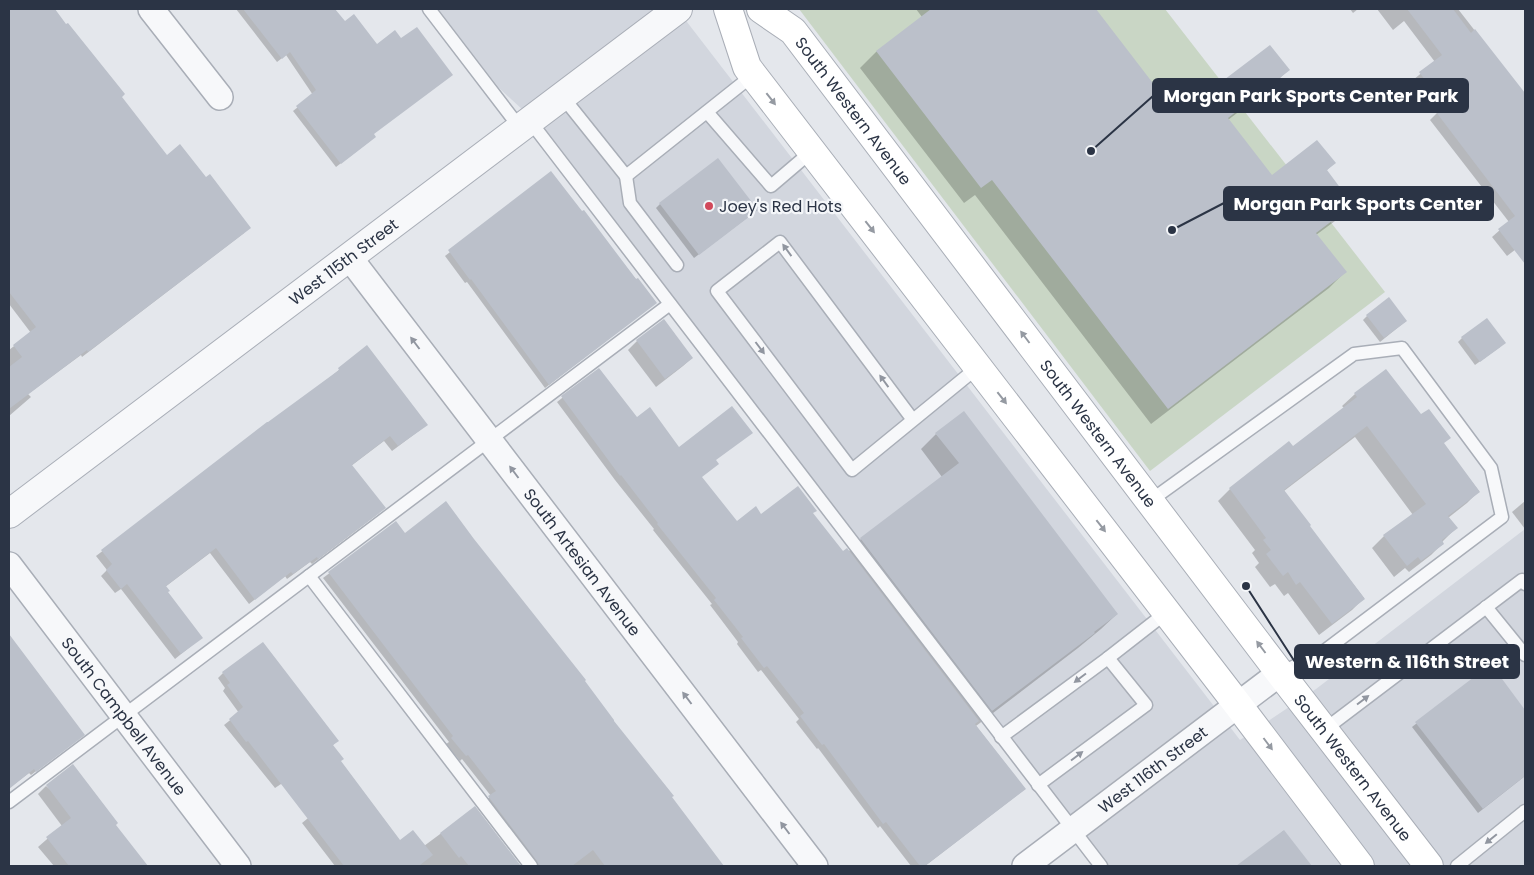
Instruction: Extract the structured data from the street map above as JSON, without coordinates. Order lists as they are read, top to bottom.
{
  "streets": {
    "main road": ["South Western Avenue"],
    "street": [
      "West 115th Street",
      "South Artesian Avenue",
      "South Campbell Avenue",
      "West 116th Street"
    ]
  },
  "crossings": [
    ["South Western Avenue", "West 116th Street"],
    ["West 115th Street", "South Artesian Avenue"]
  ],
  "one_way": ["South Artesian Avenue"],
  "places": [
    "Morgan Park Sports Center Park",
    "Joey's Red Hots",
    "Morgan Park Sports Center",
    "Western & 116th Street"
  ]
}
